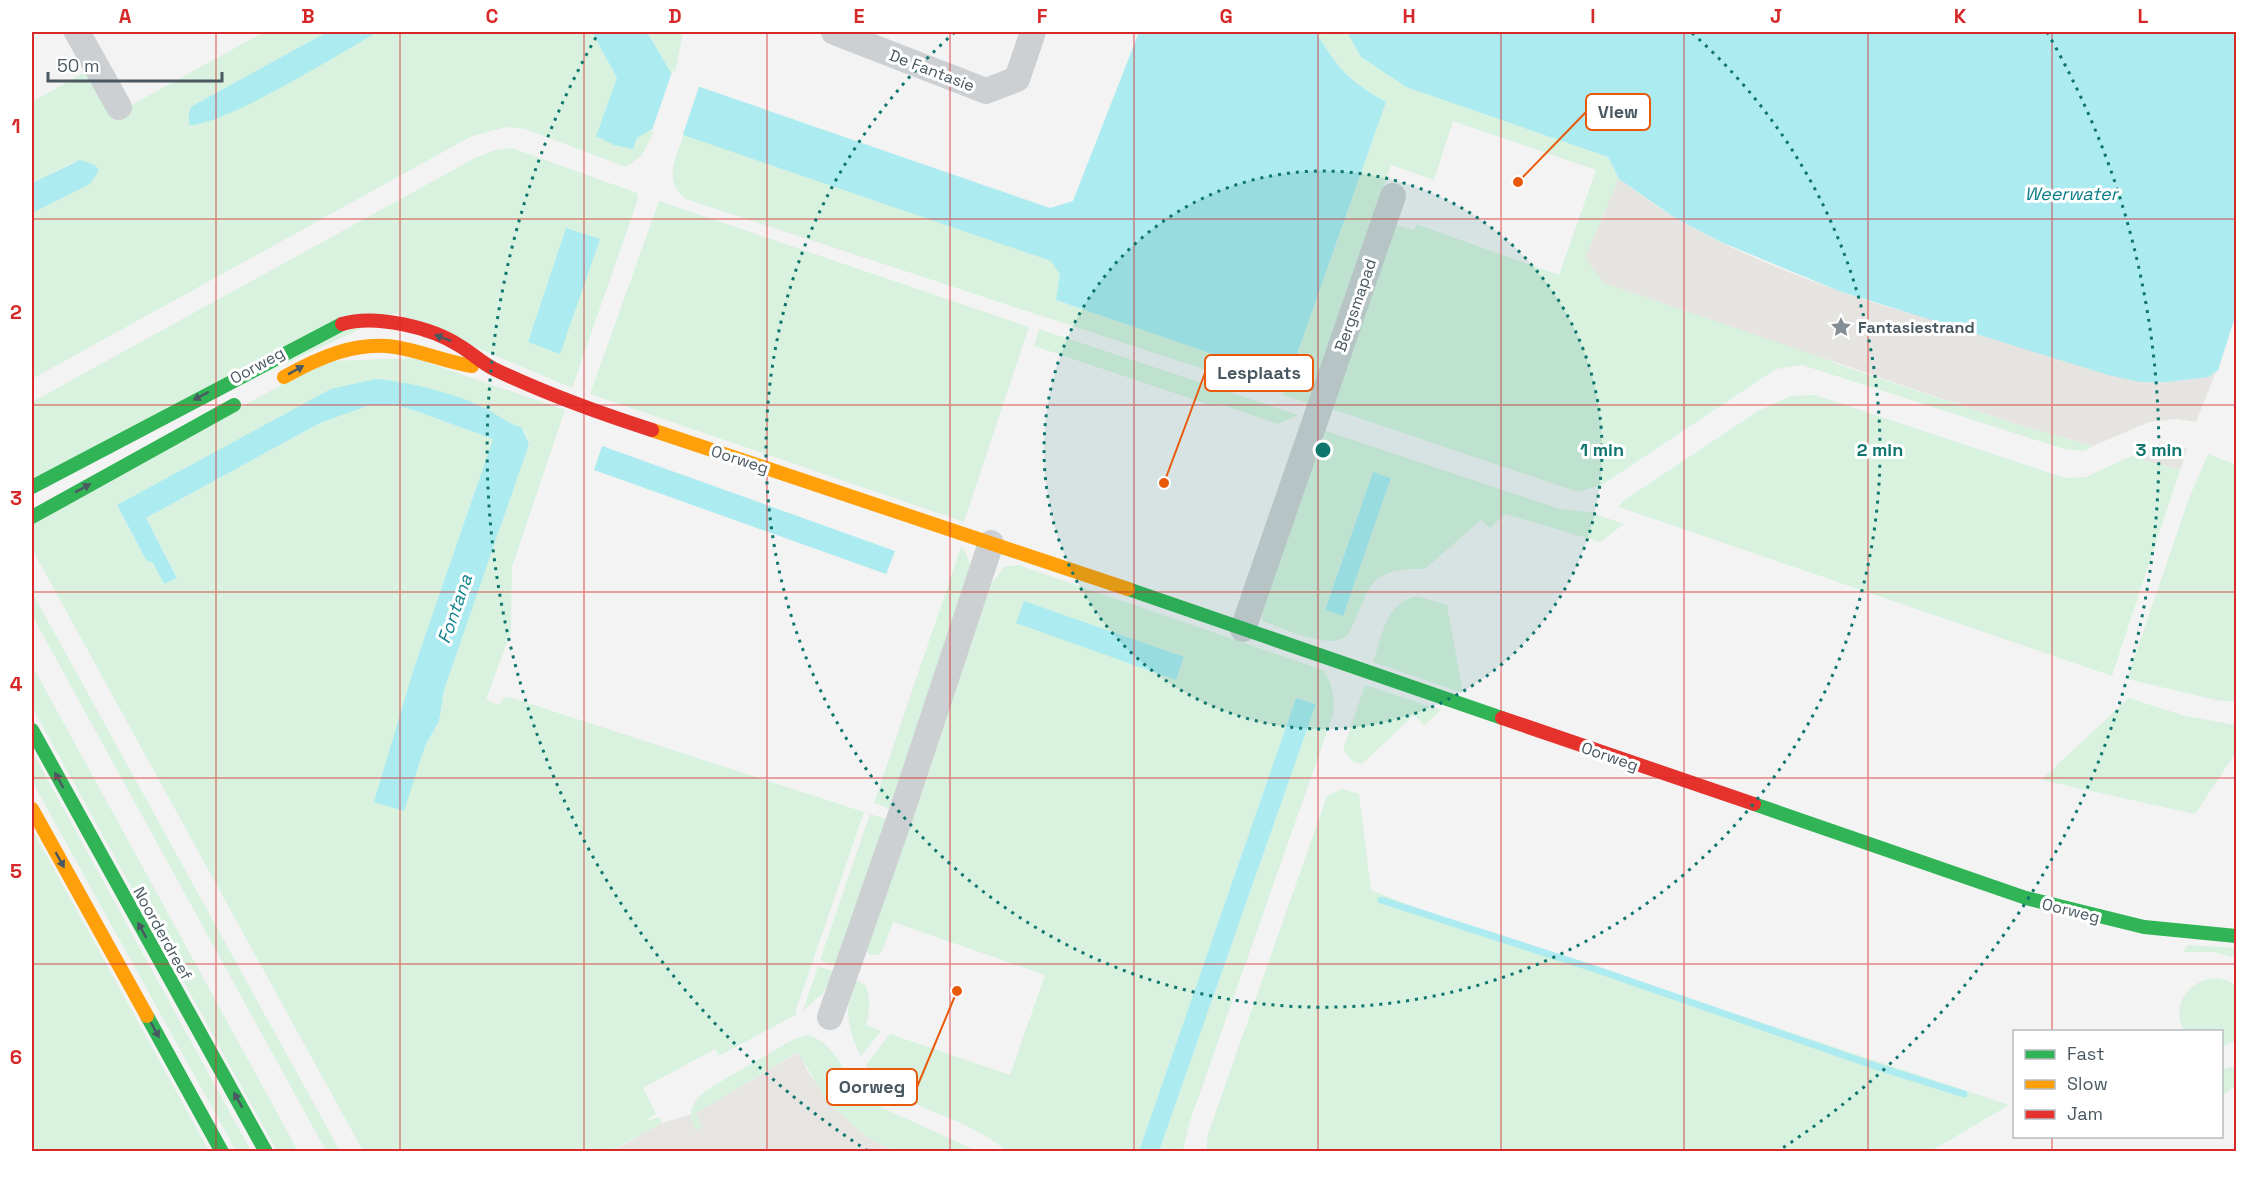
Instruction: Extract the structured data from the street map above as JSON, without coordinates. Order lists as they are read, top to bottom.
{
  "streets": {
    "street": [
      "De Fantasie",
      "Bergsmapad",
      "Oorweg",
      "Noorderdreef"
    ]
  },
  "crossings": [
    ["Bergsmapad", "Oorweg"]
  ],
  "water": ["Weerwater", "Fontana"],
  "places": {
    "other": ["View", "Lesplaats", "Oorweg"],
    "place": ["Fantasiestrand"]
  },
  "legend": ["Fast", "Slow", "Jam"],
  "scale_bar": "50 m",
  "grid": {
    "columns": [
      "A",
      "B",
      "C",
      "D",
      "E",
      "F",
      "G",
      "H",
      "I",
      "J",
      "K",
      "L"
    ],
    "rows": [
      "1",
      "2",
      "3",
      "4",
      "5",
      "6"
    ]
  },
  "rings": ["1 min", "2 min", "3 min"]
}
